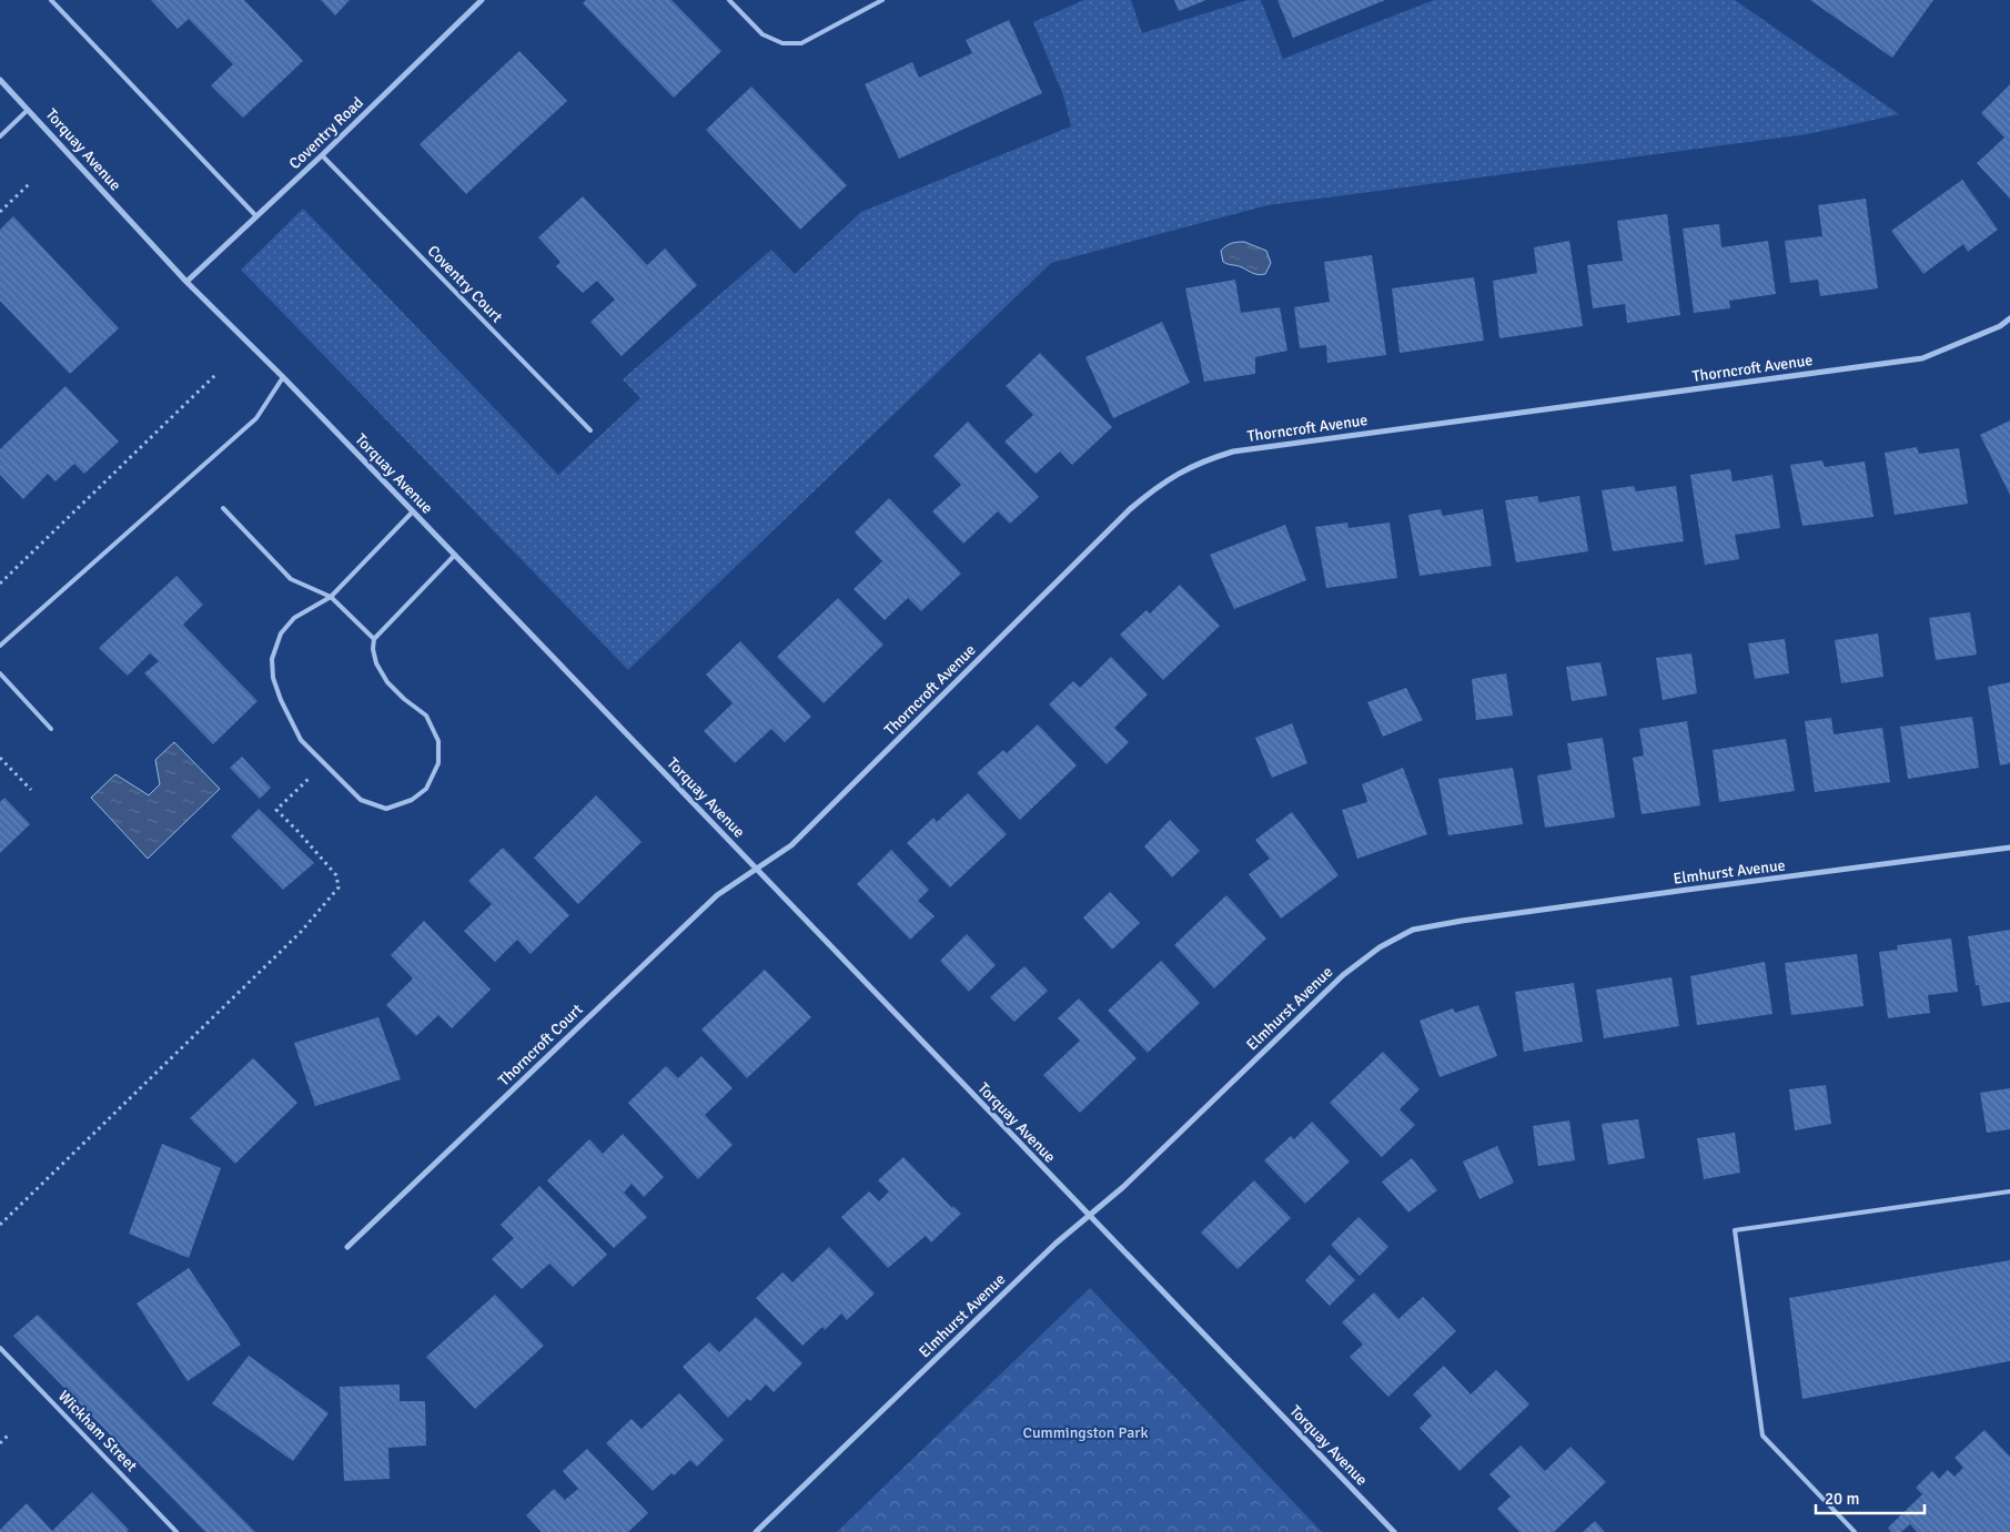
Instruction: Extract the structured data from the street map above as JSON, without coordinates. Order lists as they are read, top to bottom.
{
  "streets": {
    "street": [
      "Coventry Road",
      "Torquay Avenue",
      "Thorncroft Avenue",
      "Elmhurst Avenue",
      "Thorncroft Court"
    ],
    "lane": ["Coventry Court", "Wickham Street"]
  },
  "crossings": [
    ["Coventry Road", "Torquay Avenue"],
    ["Coventry Road", "Coventry Court"],
    ["Torquay Avenue", "Thorncroft Avenue"],
    ["Torquay Avenue", "Elmhurst Avenue"],
    ["Torquay Avenue", "Thorncroft Court"],
    ["Thorncroft Avenue", "Thorncroft Court"]
  ],
  "parks": ["Cummingston Park"],
  "scale_bar": "20 m"
}
